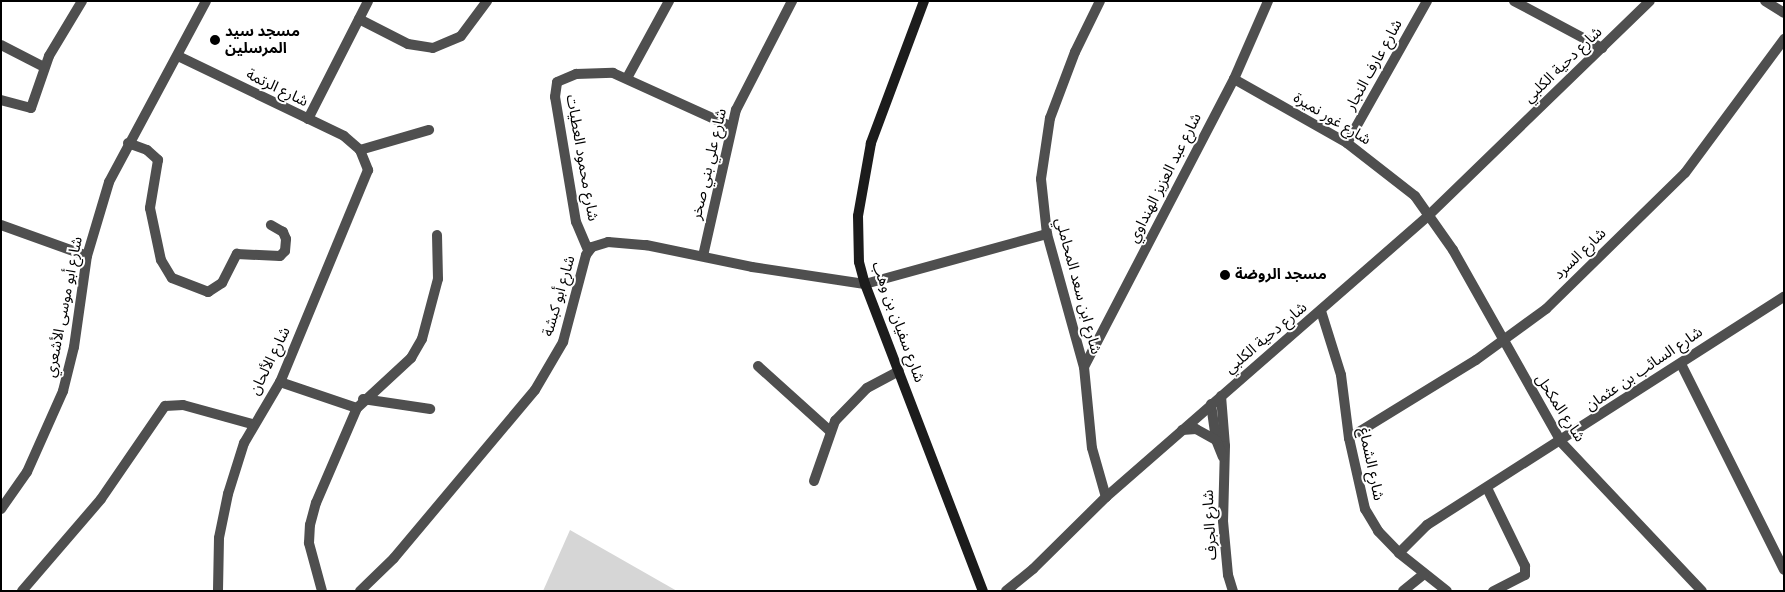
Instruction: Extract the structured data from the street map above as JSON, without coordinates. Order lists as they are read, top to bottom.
{
  "streets": {
    "street": [
      "شارع عارف النجار",
      "شارع دحية الكلبي",
      "شارع الرتمة",
      "شارع غور نميرة",
      "شارع محمود العطيات",
      "شارع علي بني صخر",
      "شارع عبد العزيز الهنداوي",
      "شارع السرد",
      "شارع ابن سعد المحاملي",
      "شارع أبو كبشة",
      "شارع أبو موسى الأشعري",
      "شارع سفيان بن وهب",
      "شارع الألحان",
      "شارع السائب بن عثمان",
      "شارع المكحل",
      "شارع الشماغ",
      "شارع الجرف"
    ]
  },
  "crossings": [
    ["شارع عارف النجار", "شارع غور نميرة"],
    ["شارع دحية الكلبي", "شارع غور نميرة"],
    ["شارع دحية الكلبي", "شارع ابن سعد المحاملي"],
    ["شارع دحية الكلبي", "شارع المكحل"],
    ["شارع دحية الكلبي", "شارع الشماغ"],
    ["شارع دحية الكلبي", "شارع الجرف"],
    ["شارع الرتمة", "شارع أبو موسى الأشعري"],
    ["شارع الرتمة", "شارع الألحان"],
    ["شارع غور نميرة", "شارع عبد العزيز الهنداوي"],
    ["شارع غور نميرة", "شارع المكحل"],
    ["شارع محمود العطيات", "شارع علي بني صخر"],
    ["شارع محمود العطيات", "شارع أبو كبشة"],
    ["شارع علي بني صخر", "شارع أبو كبشة"],
    ["شارع عبد العزيز الهنداوي", "شارع ابن سعد المحاملي"],
    ["شارع السرد", "شارع المكحل"],
    ["شارع السرد", "شارع الشماغ"],
    ["شارع أبو كبشة", "شارع سفيان بن وهب"],
    ["شارع السائب بن عثمان", "شارع المكحل"],
    ["شارع السائب بن عثمان", "شارع الشماغ"]
  ],
  "places": ["مسجد سيد المرسلين", "مسجد الروضة"]
}
